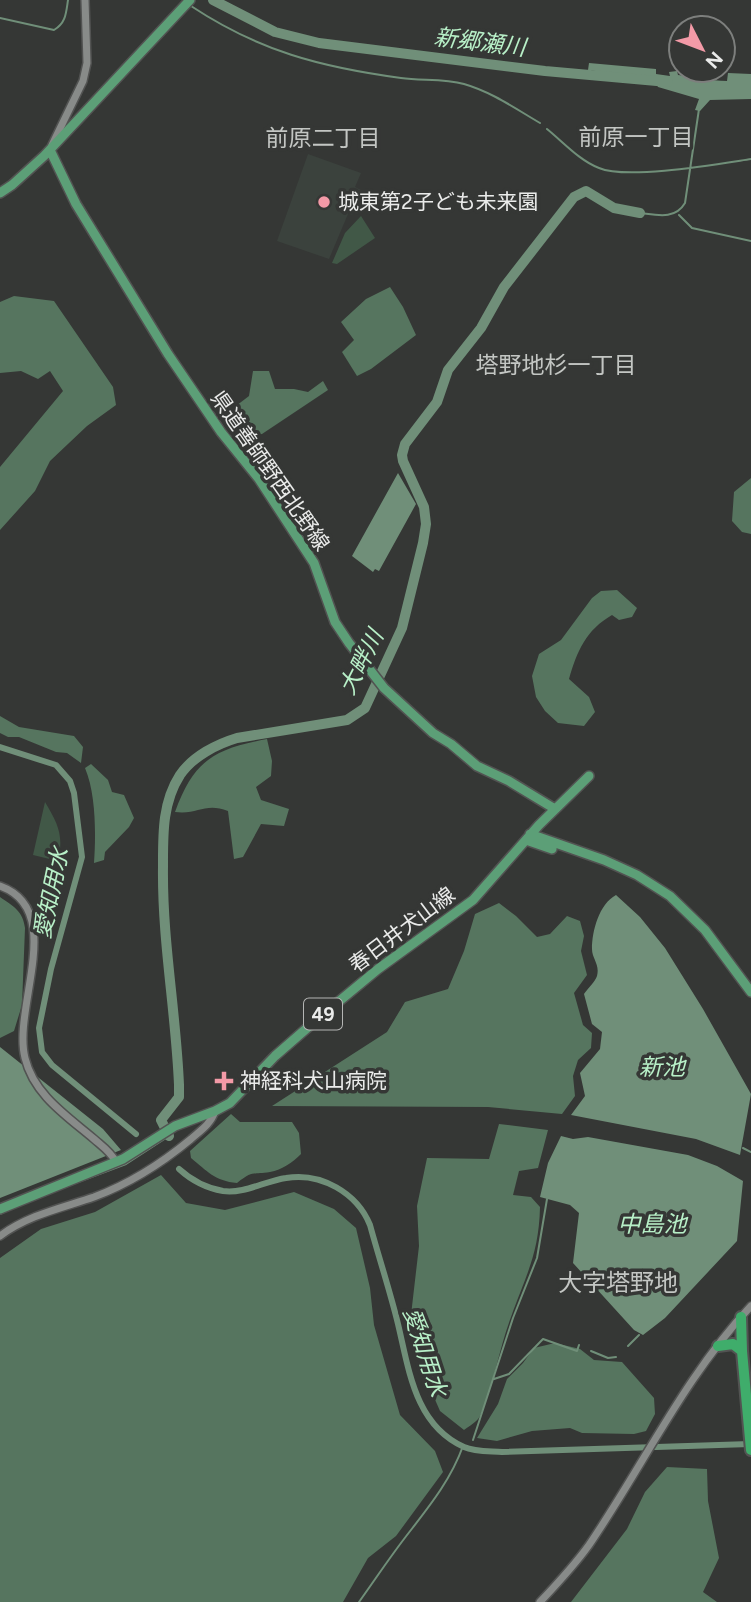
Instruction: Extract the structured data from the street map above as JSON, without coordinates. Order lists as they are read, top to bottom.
{
  "streets": {
    "main road": ["県道善師野西北野線", "春日井犬山線", "49"]
  },
  "crossings": [
    ["県道善師野西北野線", "春日井犬山線"]
  ],
  "districts": [
    "前原一丁目",
    "前原二丁目",
    "塔野地杉一丁目",
    "大字塔野地"
  ],
  "water": [
    "新郷瀬川",
    "大畔川",
    "愛知用水",
    "新池",
    "中島池"
  ],
  "places": {
    "other": ["城東第2子ども未来園"],
    "health": ["神経科犬山病院"]
  },
  "north": "bottom right"
}
